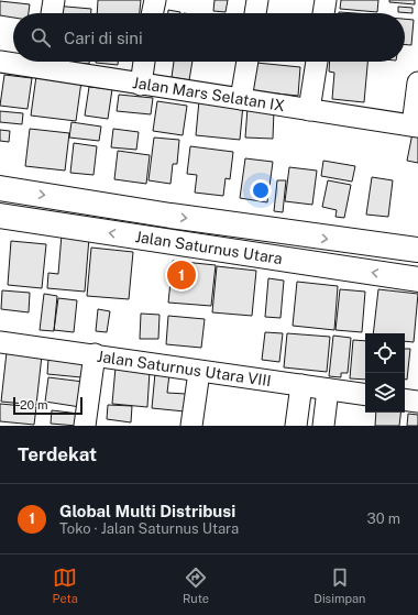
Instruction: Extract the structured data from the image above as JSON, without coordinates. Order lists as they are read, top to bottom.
{
  "streets": {
    "street": ["Jalan Mars Selatan IX", "Jalan Saturnus Utara", "Jalan Saturnus Utara VIII"]
  },
  "scale_bar": "20 m",
  "page": {
    "search": "Cari di sini",
    "pins": "1",
    "scale": "20 m",
    "heading": "Terdekat",
    "list": [
      {
        "mark": "1",
        "name": "Global Multi Distribusi",
        "note": "Toko · Jalan Saturnus Utara",
        "value": "30 m"
      }
    ],
    "nav": ["Peta", "Rute", "Disimpan"]
  }
}
